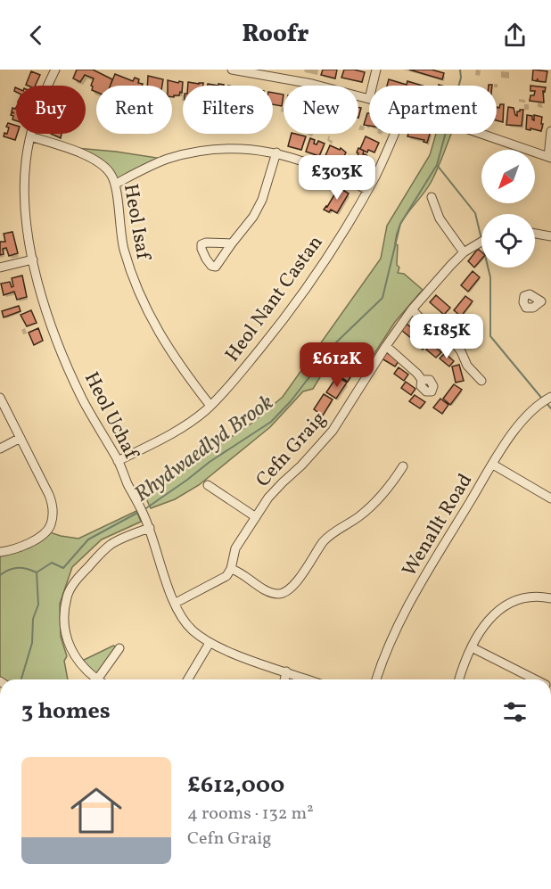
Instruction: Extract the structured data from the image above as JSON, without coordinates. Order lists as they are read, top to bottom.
{
  "streets": {
    "street": [
      "Heol Isaf",
      "Heol Nant Castan",
      "Heol Uchaf",
      "Cefn Graig",
      "Wenallt Road"
    ]
  },
  "crossings": [
    ["Heol Isaf", "Heol Nant Castan"],
    ["Heol Isaf", "Heol Uchaf"],
    ["Heol Nant Castan", "Heol Uchaf"]
  ],
  "water": ["Rhydwaedlyd Brook"],
  "north": "bottom left",
  "page": {
    "header": "Roofr",
    "chip": [
      "Buy",
      "Rent",
      "Filters",
      "New",
      "Apartment"
    ],
    "price": ["£303K", "£185K", "£612K"],
    "heading": "3 homes",
    "list": [
      {
        "name": "£612,000",
        "note": "4 rooms · 132 m² · Cefn Graig"
      }
    ]
  }
}
